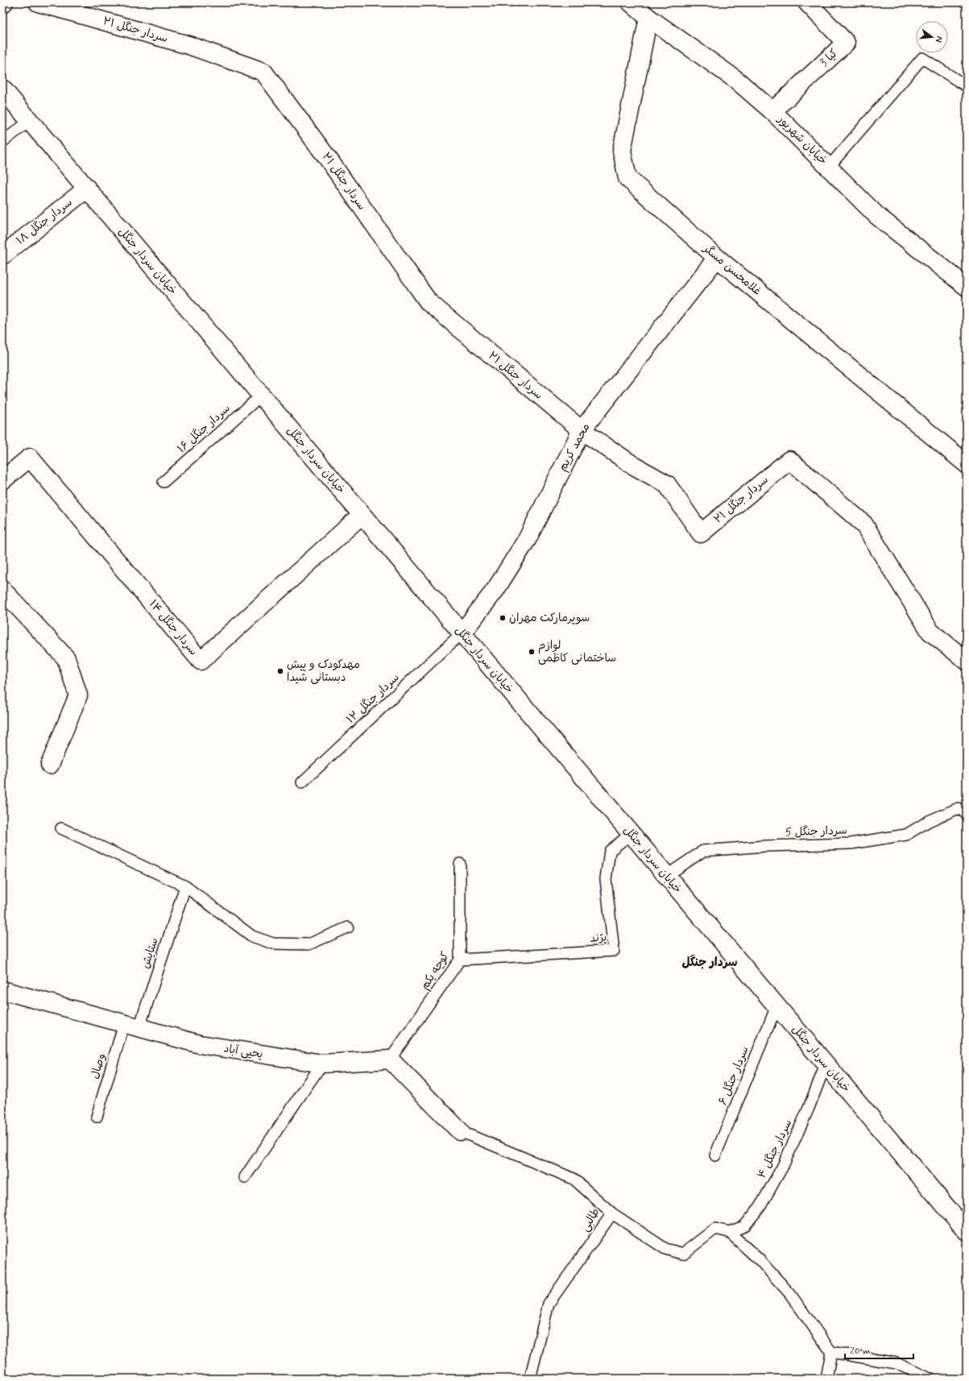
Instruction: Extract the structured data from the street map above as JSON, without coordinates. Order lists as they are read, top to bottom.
{
  "streets": {
    "street": [
      "سردار جنگل ۲۱",
      "کیا 3",
      "خیابان شهریور",
      "سردار جنگل ۱۸",
      "خیابان سردار جنگل",
      "غلامحسن مسگر",
      "محمد کریم",
      "سردار جنگل ۱۴",
      "یحیی آباد"
    ],
    "lane": [
      "سردار جنگل ۱۶",
      "سردار جنگل ۱۲",
      "سردار جنگل 5",
      "پژند",
      "ستایش",
      "کوچه یکم",
      "وصال",
      "سردار جنگل ۶",
      "سردار جنگل ۴",
      "طالبی"
    ]
  },
  "crossings": [
    ["سردار جنگل ۲۱", "محمد کریم"],
    ["کیا 3", "خیابان شهریور"],
    ["خیابان شهریور", "غلامحسن مسگر"],
    ["سردار جنگل ۱۸", "خیابان سردار جنگل"],
    ["خیابان سردار جنگل", "سردار جنگل ۱۶"],
    ["خیابان سردار جنگل", "محمد کریم"],
    ["خیابان سردار جنگل", "سردار جنگل ۱۴"],
    ["خیابان سردار جنگل", "سردار جنگل ۱۲"],
    ["خیابان سردار جنگل", "سردار جنگل 5"],
    ["خیابان سردار جنگل", "پژند"],
    ["خیابان سردار جنگل", "سردار جنگل ۶"],
    ["خیابان سردار جنگل", "سردار جنگل ۴"],
    ["غلامحسن مسگر", "محمد کریم"],
    ["محمد کریم", "سردار جنگل ۱۲"],
    ["پژند", "کوچه یکم"],
    ["ستایش", "یحیی آباد"],
    ["ستایش", "وصال"],
    ["کوچه یکم", "یحیی آباد"],
    ["یحیی آباد", "وصال"]
  ],
  "districts": ["سردار جنگل"],
  "places": ["سوپرمارکت مهران", "لوازم ساختمانی کاظمی", "مهدکودک و پیش دبستانی شیدا"],
  "scale_bar": "20 m",
  "north": "right"
}
